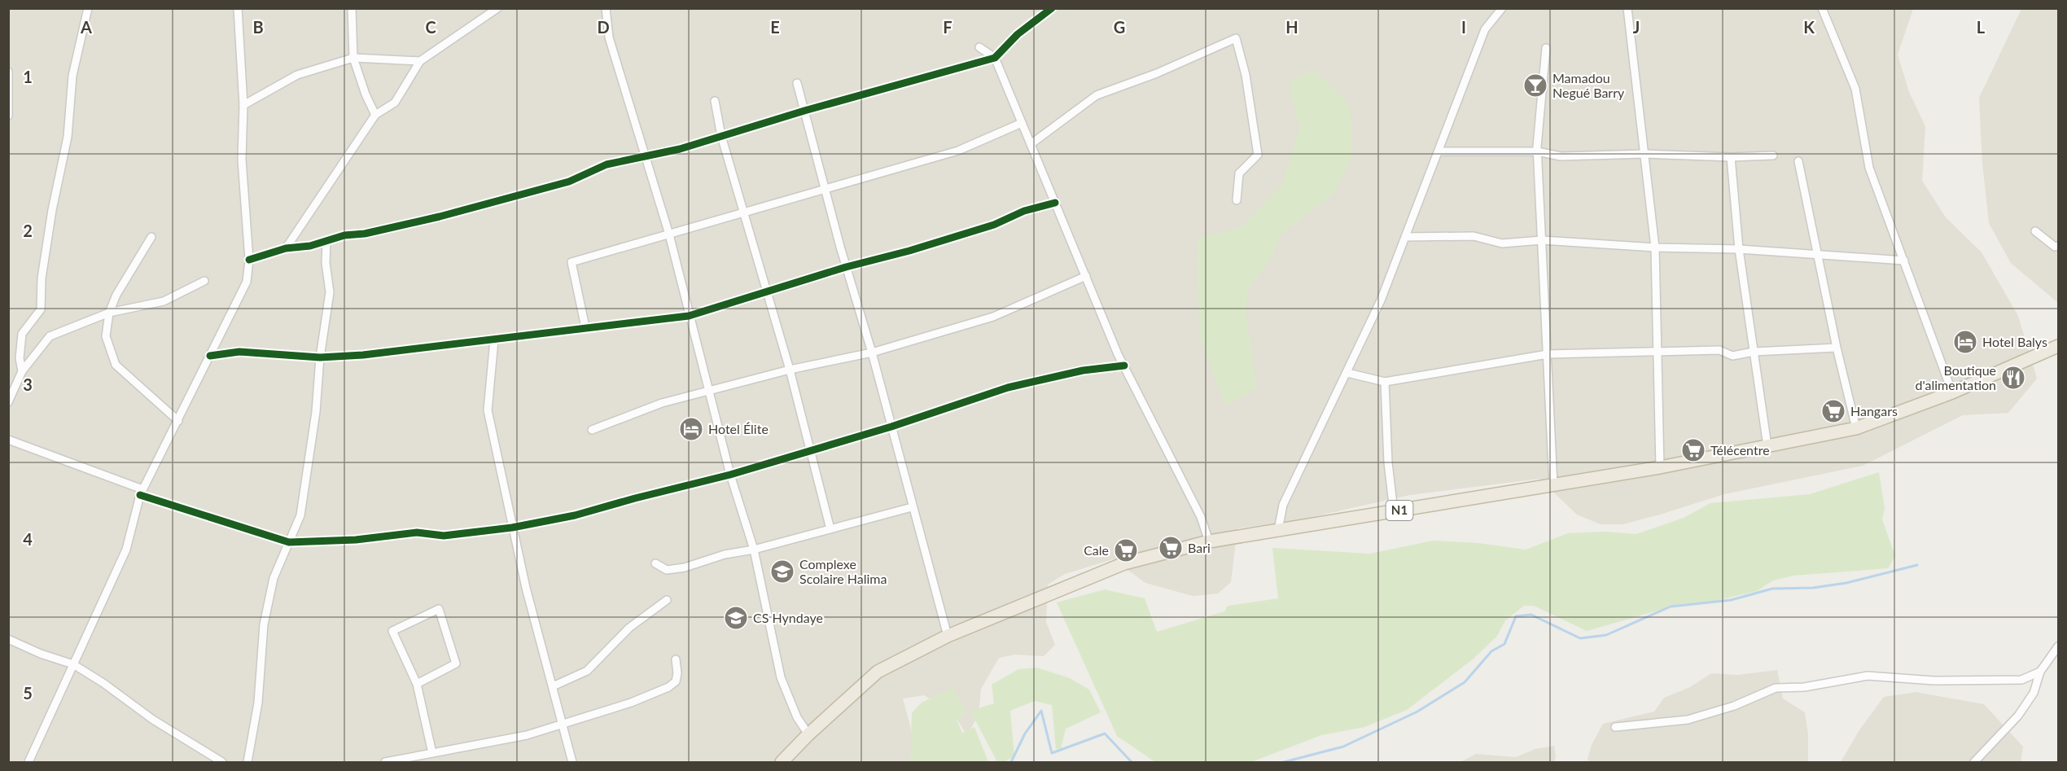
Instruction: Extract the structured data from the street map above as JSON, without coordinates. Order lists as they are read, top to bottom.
{
  "streets": {
    "highway": ["N1"]
  },
  "places": {
    "bar": ["Mamadou Negué Barry"],
    "hotel": ["Hotel Balys", "Hotel Élite"],
    "restaurant": ["Boutique d'alimentation"],
    "supermarket": [
      "Hangars",
      "Télécentre",
      "Bari",
      "Cale"
    ],
    "school or university": ["Complexe Scolaire Halima", "CS Hyndaye"]
  },
  "grid": {
    "columns": [
      "A",
      "B",
      "C",
      "D",
      "E",
      "F",
      "G",
      "H",
      "I",
      "J",
      "K",
      "L"
    ],
    "rows": [
      "1",
      "2",
      "3",
      "4",
      "5"
    ]
  }
}
